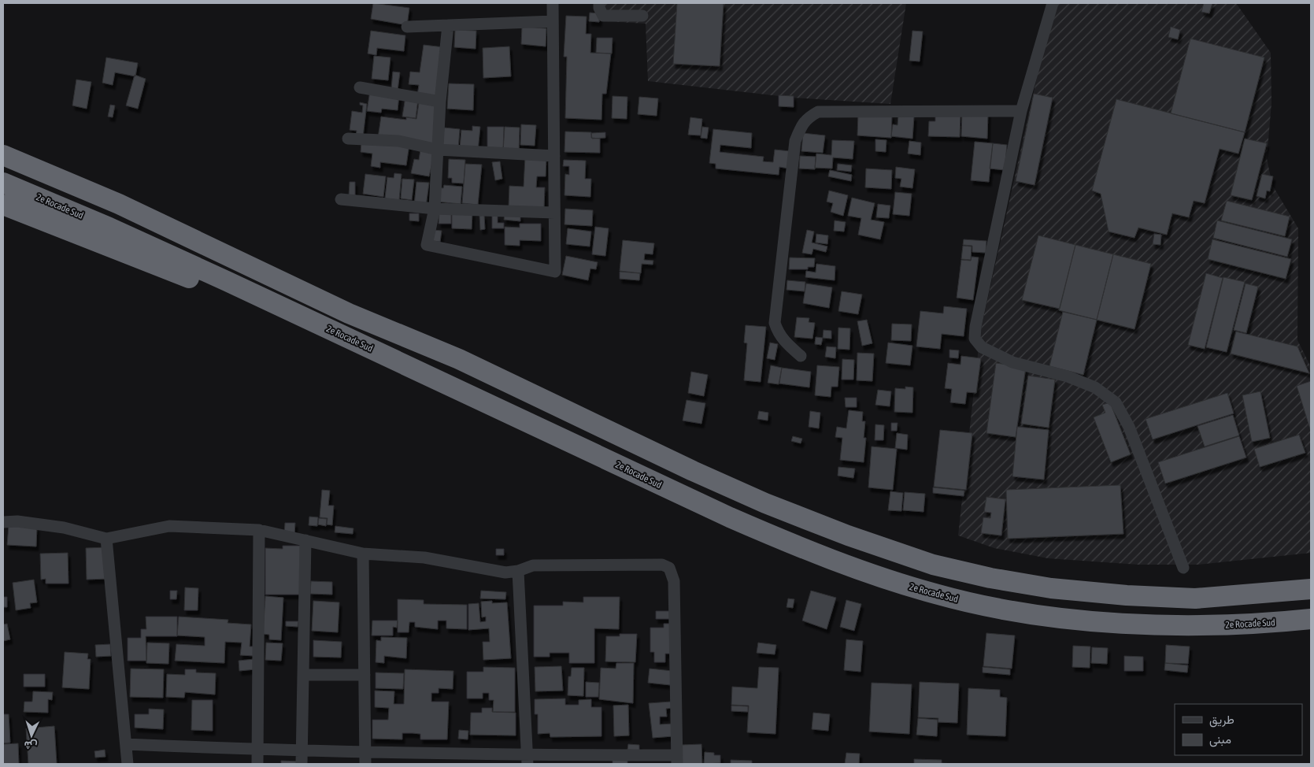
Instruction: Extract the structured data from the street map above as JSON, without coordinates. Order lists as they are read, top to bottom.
{
  "streets": {
    "highway": ["2e Rocade Sud"]
  },
  "legend": ["طريق", "مبنى"],
  "north": "bottom"
}
